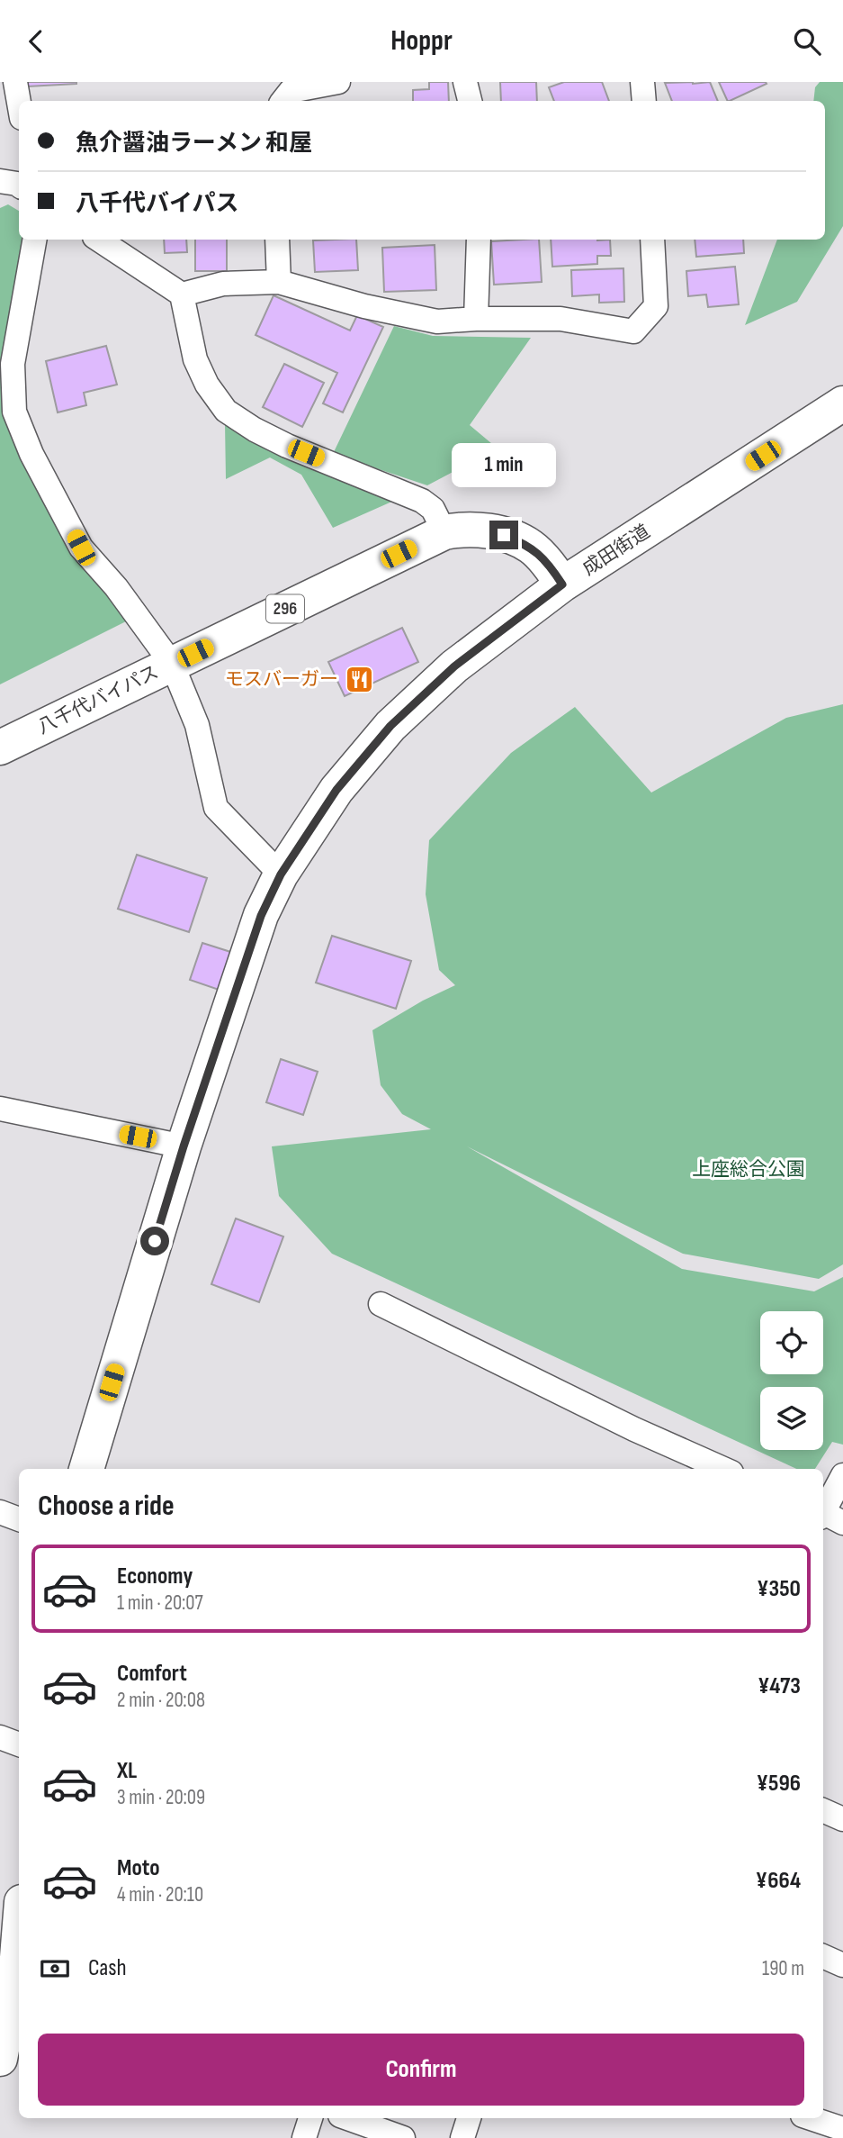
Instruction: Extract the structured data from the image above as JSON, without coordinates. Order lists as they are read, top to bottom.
{
  "streets": {
    "highway": ["成田街道", "296", "八千代バイパス"]
  },
  "crossings": [
    ["成田街道", "八千代バイパス"]
  ],
  "parks": ["上座総合公園"],
  "places": {
    "restaurant": ["モスバーガー"]
  },
  "page": {
    "header": "Hoppr",
    "banner": ["魚介醤油ラーメン 和屋", "八千代バイパス"],
    "bubble": "1 min",
    "heading": "Choose a ride",
    "list": [
      {
        "name": "Economy",
        "note": "1 min · 20:07",
        "value": "¥350"
      },
      {
        "name": "Comfort",
        "note": "2 min · 20:08",
        "value": "¥473"
      },
      {
        "name": "XL",
        "note": "3 min · 20:09",
        "value": "¥596"
      },
      {
        "name": "Moto",
        "note": "4 min · 20:10",
        "value": "¥664"
      }
    ],
    "pay": ["Cash", "190 m"],
    "buttons": "Confirm"
  }
}
